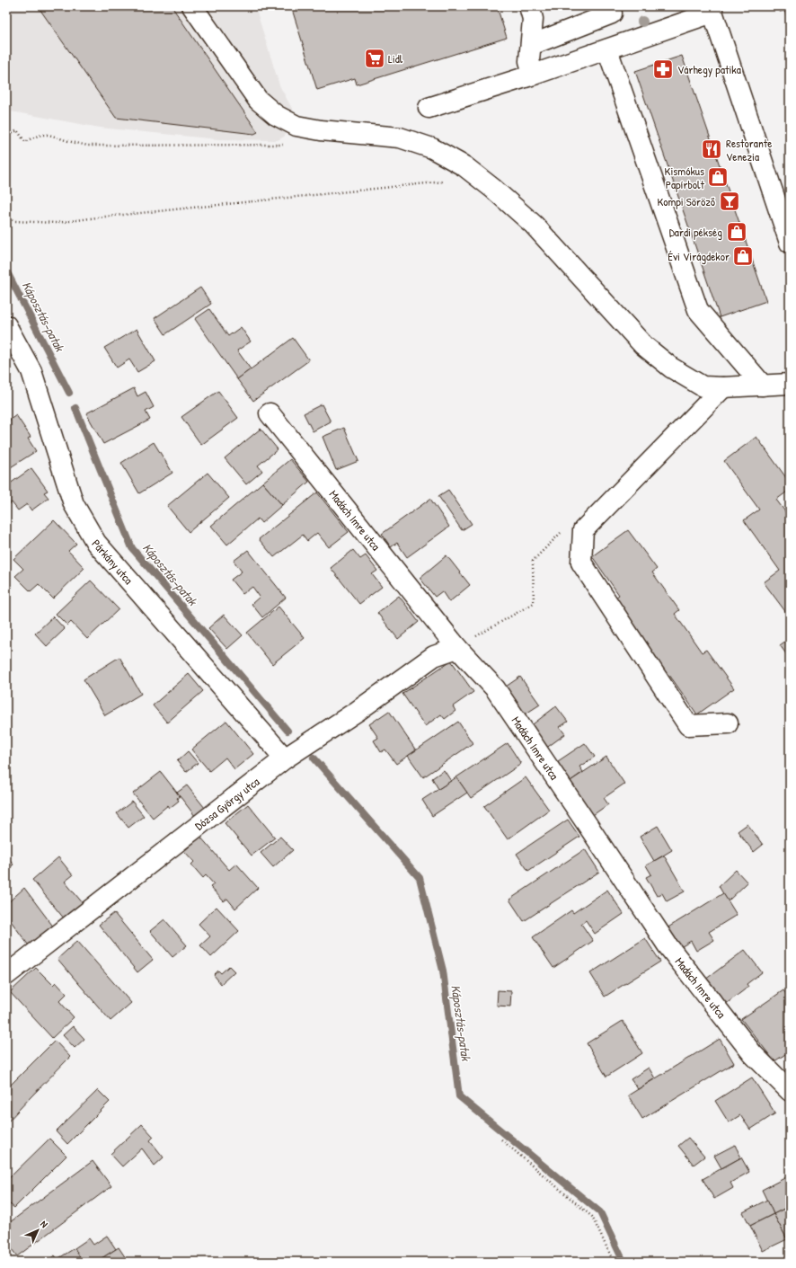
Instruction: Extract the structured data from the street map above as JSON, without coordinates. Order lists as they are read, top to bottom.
{
  "streets": {
    "street": ["Madách Imre utca", "Párkány utca", "Dózsa György utca"]
  },
  "crossings": [
    ["Madách Imre utca", "Dózsa György utca"],
    ["Párkány utca", "Dózsa György utca"]
  ],
  "water": ["Káposztás-patak"],
  "places": {
    "supermarket": ["Lidl"],
    "pharmacy": ["Várhegy patika"],
    "restaurant": ["Restorante Venezia"],
    "shop": ["Kismókus Papírbolt", "Dardi pékség", "Évi Virágdekor"],
    "bar": ["Kompi Söröző"]
  },
  "north": "top right"
}
